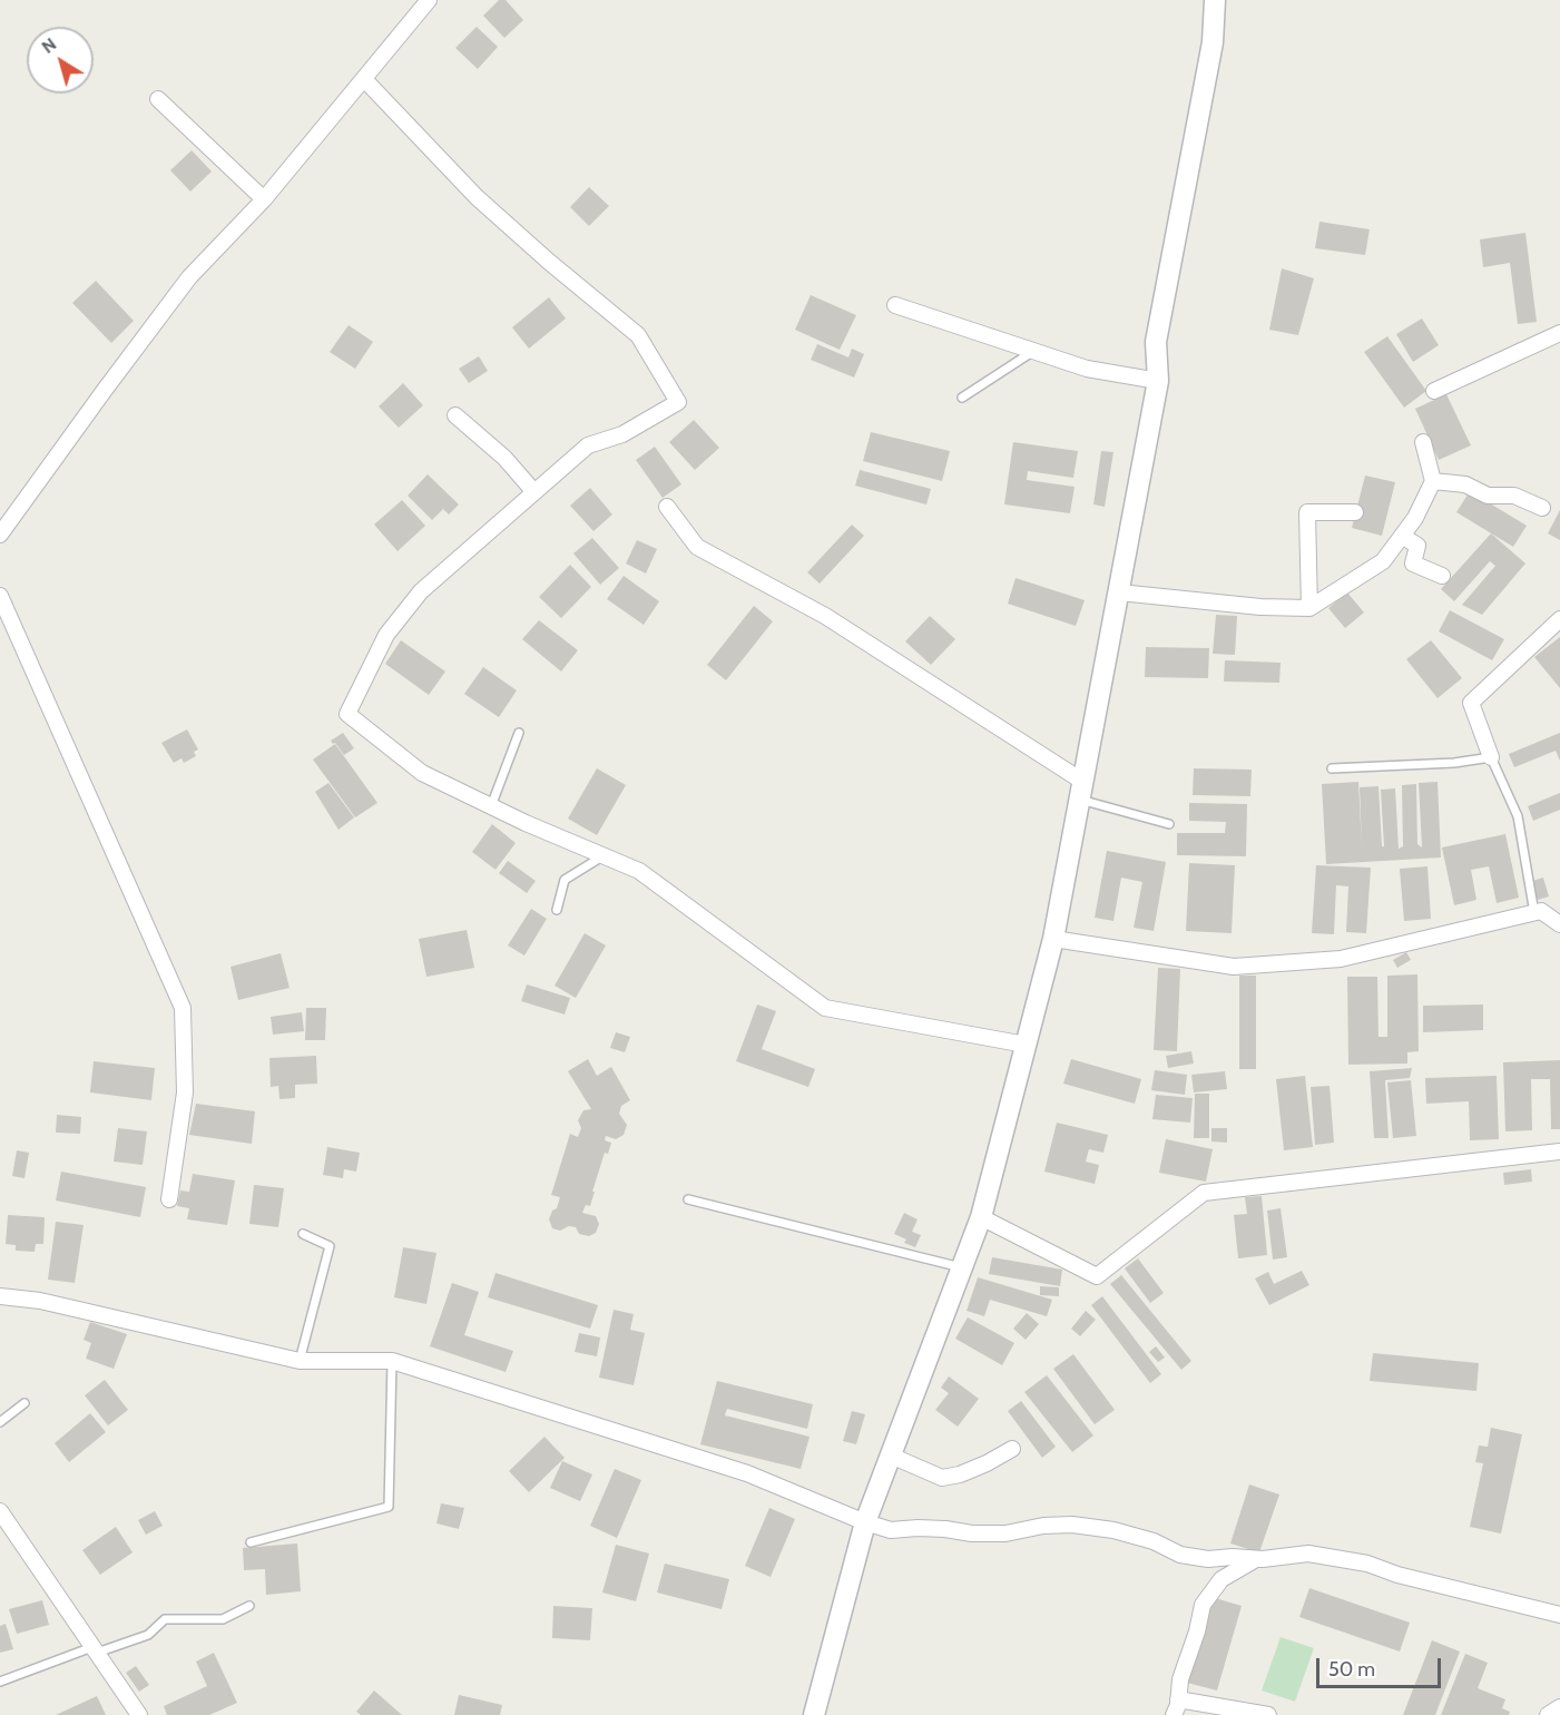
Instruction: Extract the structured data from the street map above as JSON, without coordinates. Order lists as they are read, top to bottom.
{
  "scale_bar": "50 m",
  "north": "top left"
}
